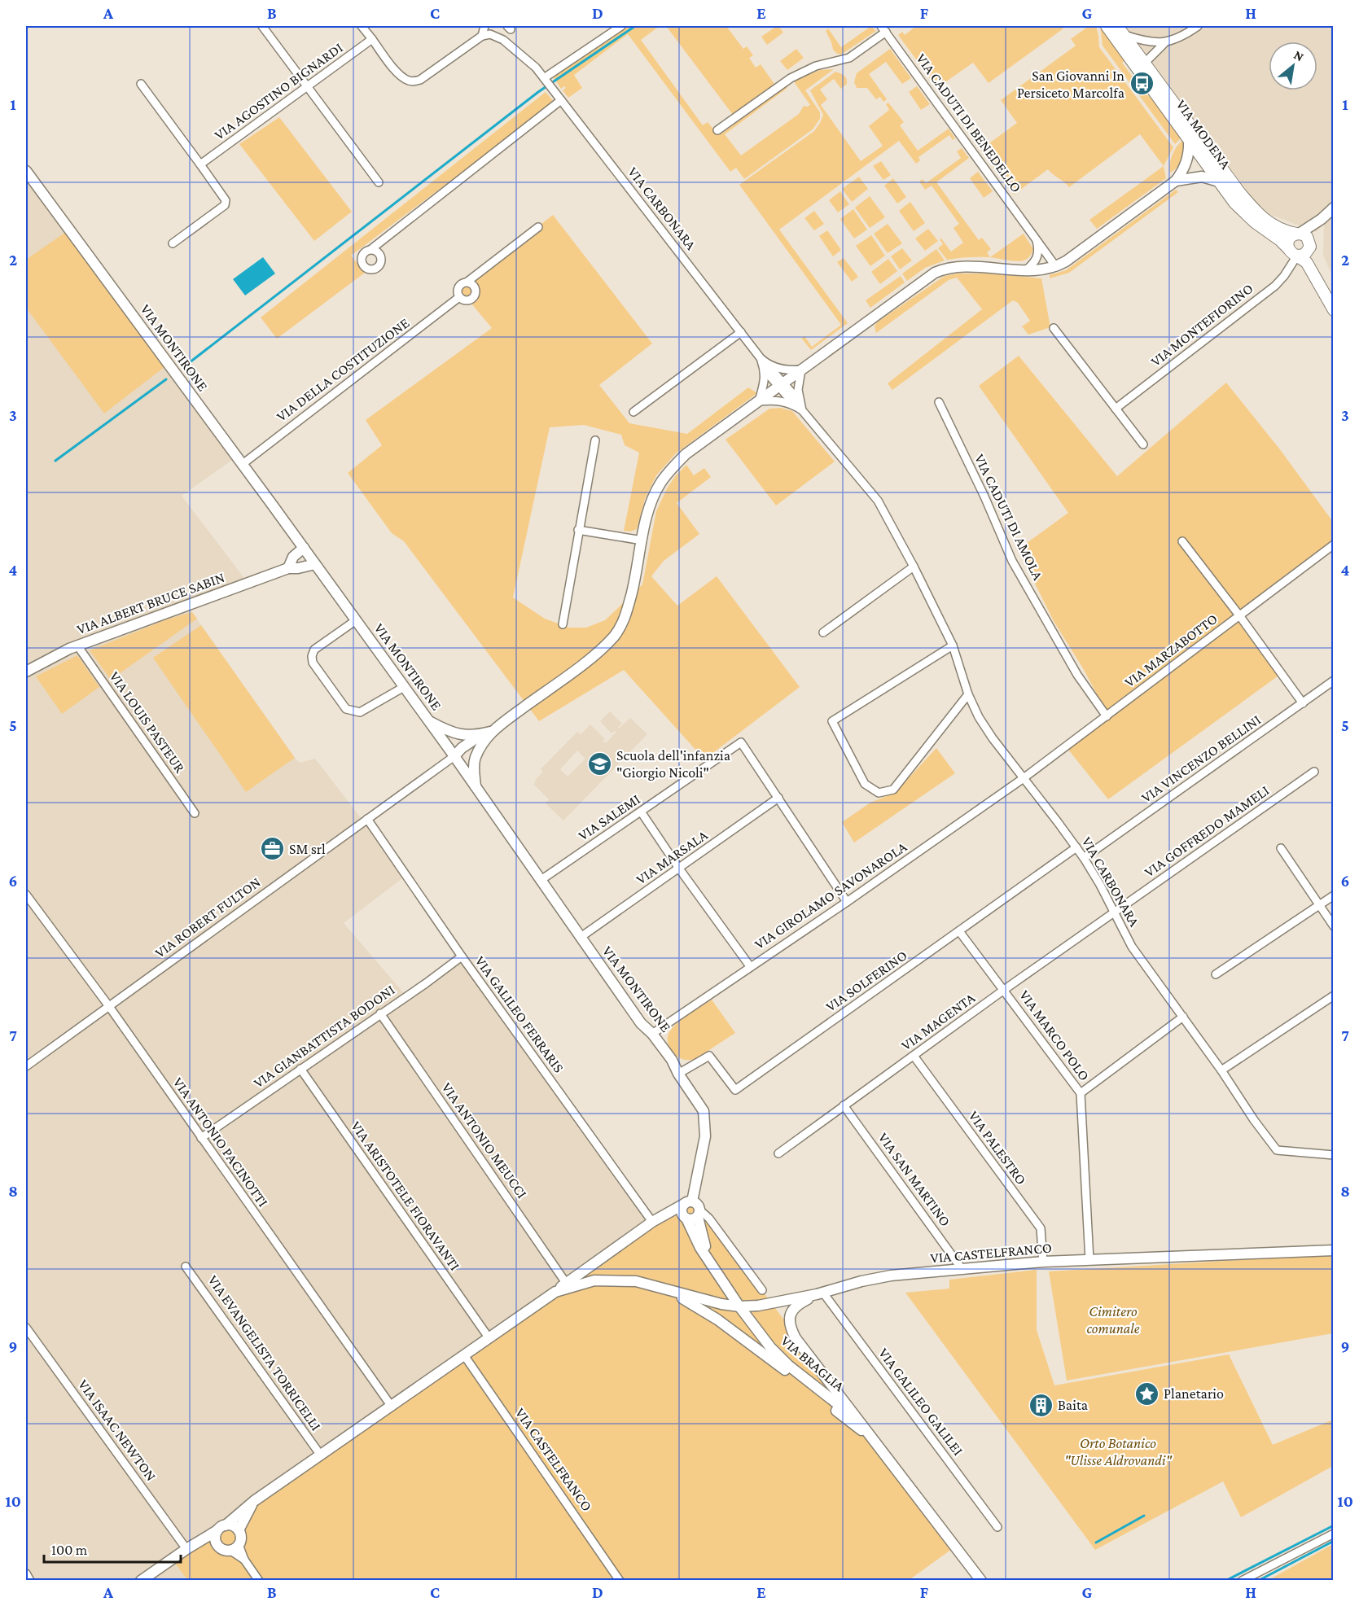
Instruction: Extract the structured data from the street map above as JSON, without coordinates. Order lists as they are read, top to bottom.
{
  "streets": {
    "main road": ["VIA MODENA"],
    "street": [
      "VIA AGOSTINO BIGNARDI",
      "VIA CADUTI DI BENEDELLO",
      "VIA CARBONARA",
      "VIA MONTEFIORINO",
      "VIA MONTIRONE",
      "VIA DELLA COSTITUZIONE",
      "VIA CADUTI DI AMOLA",
      "VIA ALBERT BRUCE SABIN",
      "VIA MARZABOTTO",
      "VIA LOUIS PASTEUR",
      "VIA VINCENZO BELLINI",
      "VIA SALEMI",
      "VIA GOFFREDO MAMELI",
      "VIA MARSALA",
      "VIA GIROLAMO SAVONAROLA",
      "VIA ROBERT FULTON",
      "VIA SOLFERINO",
      "VIA GALILEO FERRARIS",
      "VIA MAGENTA",
      "VIA MARCO POLO",
      "VIA GIANBATTISTA BODONI",
      "VIA ANTONIO MEUCCI",
      "VIA ANTONIO PACINOTTI",
      "VIA PALESTRO",
      "VIA SAN MARTINO",
      "VIA ARISTOTELE FIORAVANTI",
      "VIA CASTELFRANCO",
      "VIA EVANGELISTA TORRICELLI",
      "VIA BRAGLIA",
      "VIA GALILEO GALILEI",
      "VIA ISAAC NEWTON"
    ]
  },
  "crossings": [
    ["VIA MODENA", "VIA MONTEFIORINO"],
    ["VIA CARBONARA", "VIA MARZABOTTO"],
    ["VIA CARBONARA", "VIA VINCENZO BELLINI"],
    ["VIA CARBONARA", "VIA GOFFREDO MAMELI"],
    ["VIA CARBONARA", "VIA GIROLAMO SAVONAROLA"],
    ["VIA CARBONARA", "VIA SOLFERINO"],
    ["VIA CARBONARA", "VIA MAGENTA"],
    ["VIA MONTIRONE", "VIA DELLA COSTITUZIONE"],
    ["VIA MONTIRONE", "VIA ALBERT BRUCE SABIN"],
    ["VIA MONTIRONE", "VIA SALEMI"],
    ["VIA MONTIRONE", "VIA MARSALA"],
    ["VIA MONTIRONE", "VIA GIROLAMO SAVONAROLA"],
    ["VIA MONTIRONE", "VIA ROBERT FULTON"],
    ["VIA MONTIRONE", "VIA SOLFERINO"],
    ["VIA MONTIRONE", "VIA CASTELFRANCO"],
    ["VIA CADUTI DI AMOLA", "VIA MARZABOTTO"],
    ["VIA ALBERT BRUCE SABIN", "VIA LOUIS PASTEUR"],
    ["VIA MARZABOTTO", "VIA GIROLAMO SAVONAROLA"],
    ["VIA SALEMI", "VIA MARSALA"],
    ["VIA GOFFREDO MAMELI", "VIA MAGENTA"],
    ["VIA ROBERT FULTON", "VIA GALILEO FERRARIS"],
    ["VIA ROBERT FULTON", "VIA ANTONIO PACINOTTI"],
    ["VIA SOLFERINO", "VIA MARCO POLO"],
    ["VIA GALILEO FERRARIS", "VIA GIANBATTISTA BODONI"],
    ["VIA GALILEO FERRARIS", "VIA CASTELFRANCO"],
    ["VIA MAGENTA", "VIA MARCO POLO"],
    ["VIA MAGENTA", "VIA PALESTRO"],
    ["VIA MAGENTA", "VIA SAN MARTINO"],
    ["VIA MARCO POLO", "VIA CASTELFRANCO"],
    ["VIA GIANBATTISTA BODONI", "VIA ANTONIO MEUCCI"],
    ["VIA GIANBATTISTA BODONI", "VIA ANTONIO PACINOTTI"],
    ["VIA GIANBATTISTA BODONI", "VIA ARISTOTELE FIORAVANTI"],
    ["VIA ANTONIO MEUCCI", "VIA CASTELFRANCO"],
    ["VIA ANTONIO PACINOTTI", "VIA CASTELFRANCO"],
    ["VIA PALESTRO", "VIA CASTELFRANCO"],
    ["VIA SAN MARTINO", "VIA CASTELFRANCO"],
    ["VIA ARISTOTELE FIORAVANTI", "VIA CASTELFRANCO"],
    ["VIA CASTELFRANCO", "VIA EVANGELISTA TORRICELLI"],
    ["VIA CASTELFRANCO", "VIA BRAGLIA"],
    ["VIA CASTELFRANCO", "VIA GALILEO GALILEI"],
    ["VIA CASTELFRANCO", "VIA ISAAC NEWTON"],
    ["VIA BRAGLIA", "VIA GALILEO GALILEI"]
  ],
  "parks": ["Cimitero comunale", "Orto Botanico \"Ulisse Aldrovandi\""],
  "places": {
    "bus stop": ["San Giovanni In Persiceto Marcolfa"],
    "school or university": ["Scuola dell'infanzia \"Giorgio Nicoli\""],
    "office": ["SM srl"],
    "place": ["Planetario"],
    "building": ["Baita"]
  },
  "scale_bar": "100 m",
  "north": "top right",
  "grid": {
    "columns": [
      "A",
      "B",
      "C",
      "D",
      "E",
      "F",
      "G",
      "H"
    ],
    "rows": [
      "1",
      "2",
      "3",
      "4",
      "5",
      "6",
      "7",
      "8",
      "9",
      "10"
    ]
  }
}
